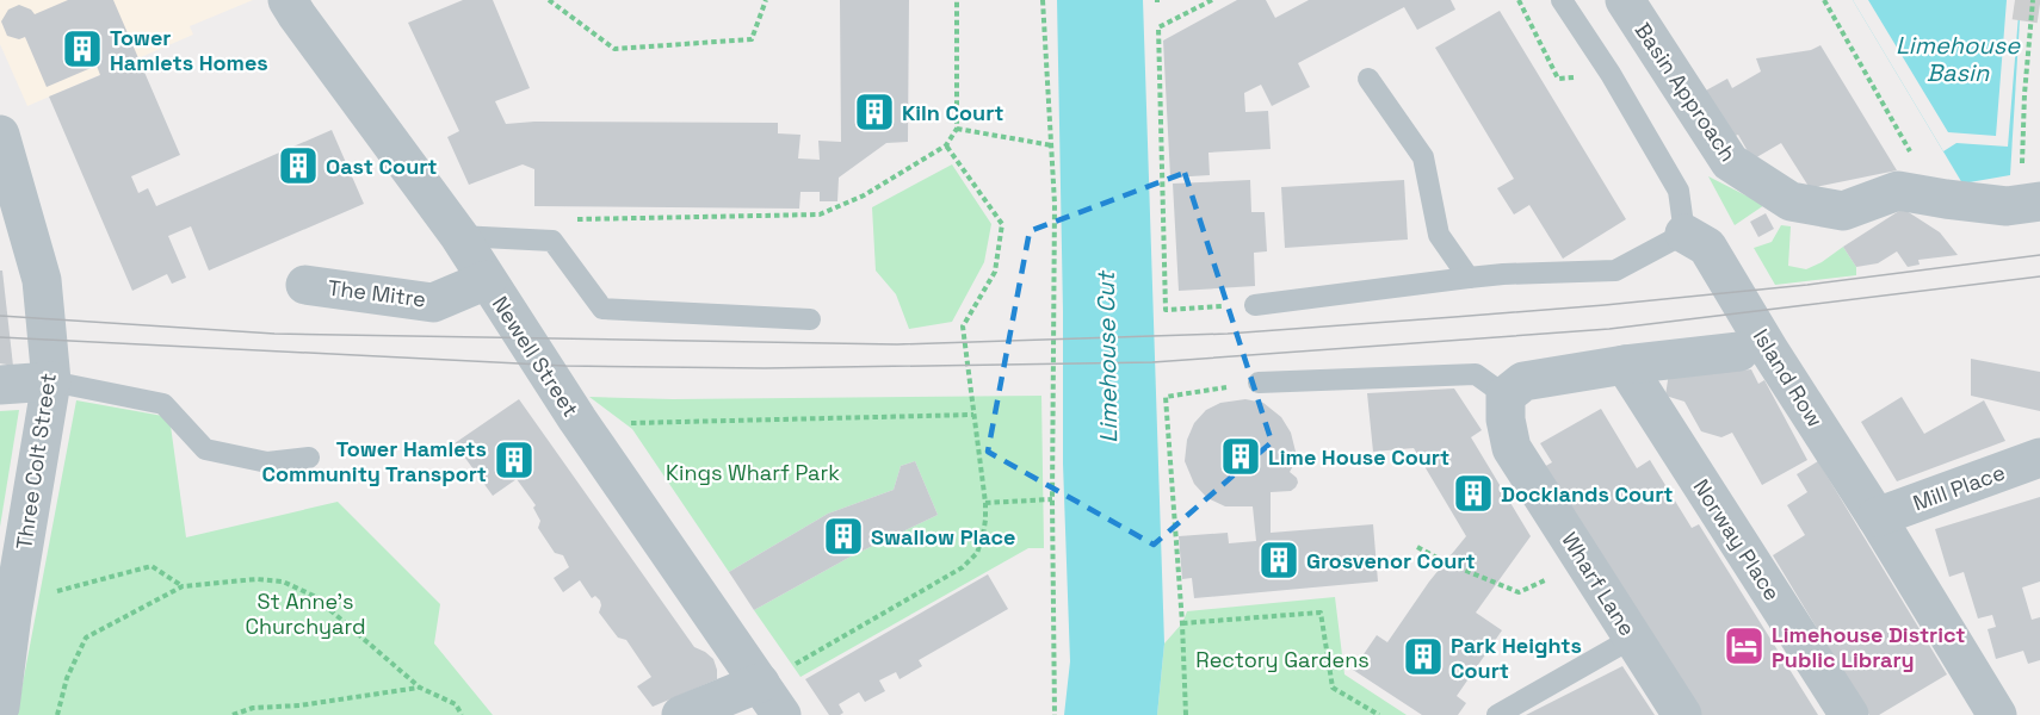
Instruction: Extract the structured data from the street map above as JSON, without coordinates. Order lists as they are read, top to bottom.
{
  "streets": {
    "street": [
      "Basin Approach",
      "The Mitre",
      "Newell Street",
      "Island Row",
      "Three Colt Street",
      "Mill Place",
      "Norway Place",
      "Wharf Lane"
    ]
  },
  "crossings": [
    ["The Mitre", "Newell Street"],
    ["Island Row", "Mill Place"]
  ],
  "water": ["Limehouse Basin", "Limehouse Cut"],
  "parks": ["Kings Wharf Park", "St Anne's Churchyard", "Rectory Gardens"],
  "places": {
    "building": [
      "Tower Hamlets Homes",
      "Kiln Court",
      "Oast Court",
      "Lime House Court",
      "Tower Hamlets Community Transport",
      "Docklands Court",
      "Swallow Place",
      "Grosvenor Court",
      "Park Heights Court"
    ],
    "hotel": ["Limehouse District Public Library"]
  }
}
